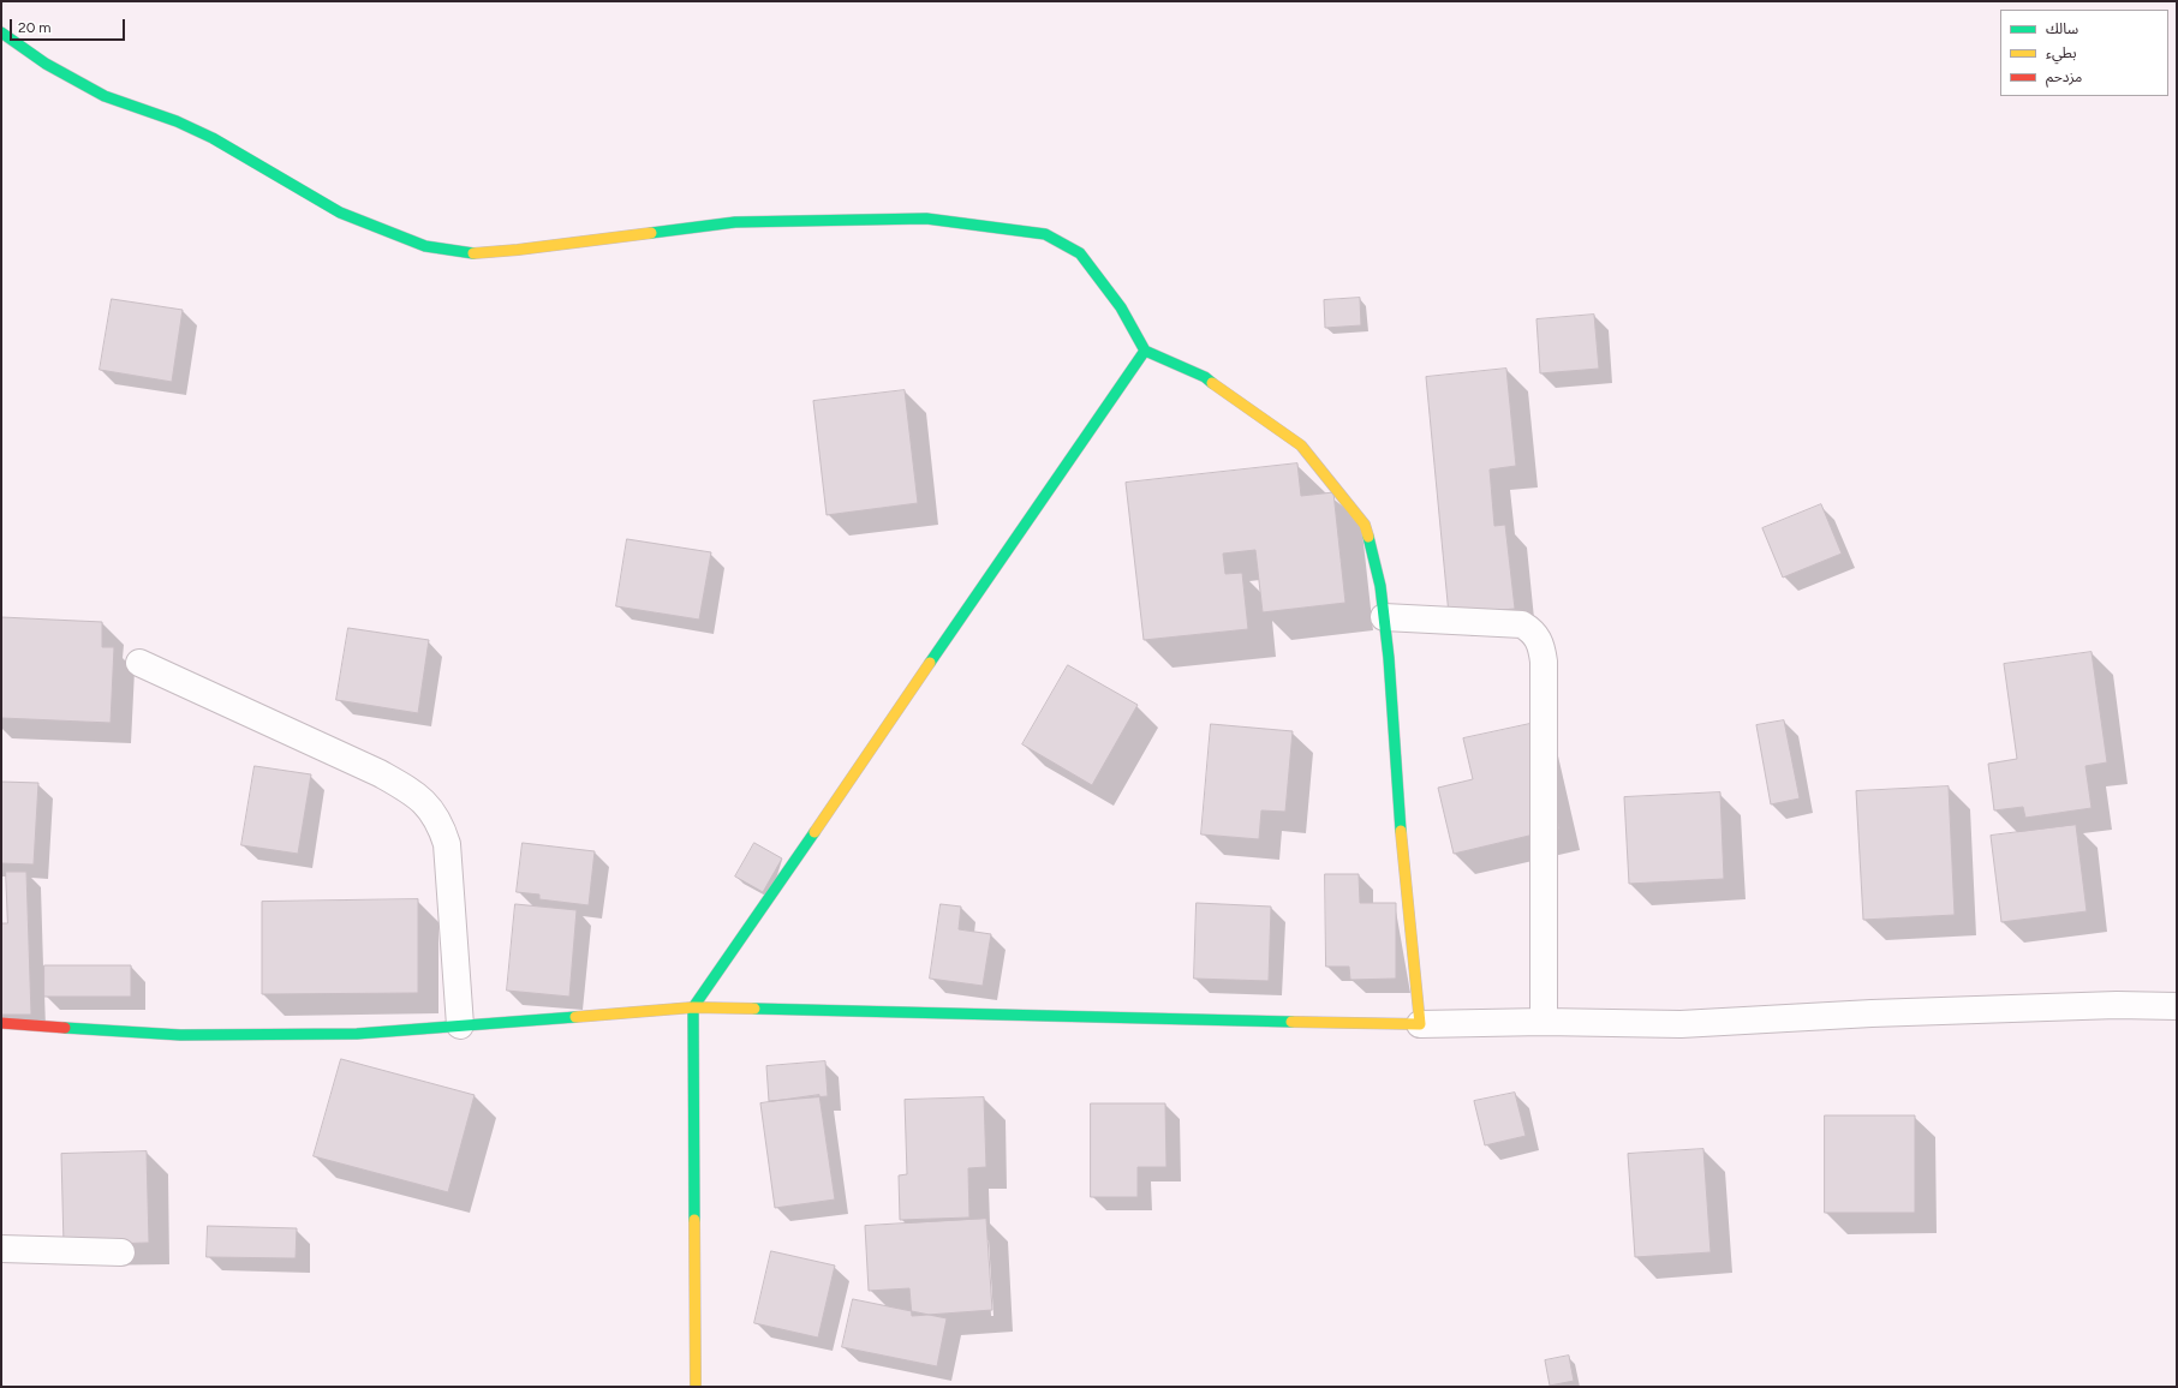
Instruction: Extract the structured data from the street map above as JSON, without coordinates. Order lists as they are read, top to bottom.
{
  "legend": ["سالك", "بطيء", "مزدحم"],
  "scale_bar": "20 m"
}
